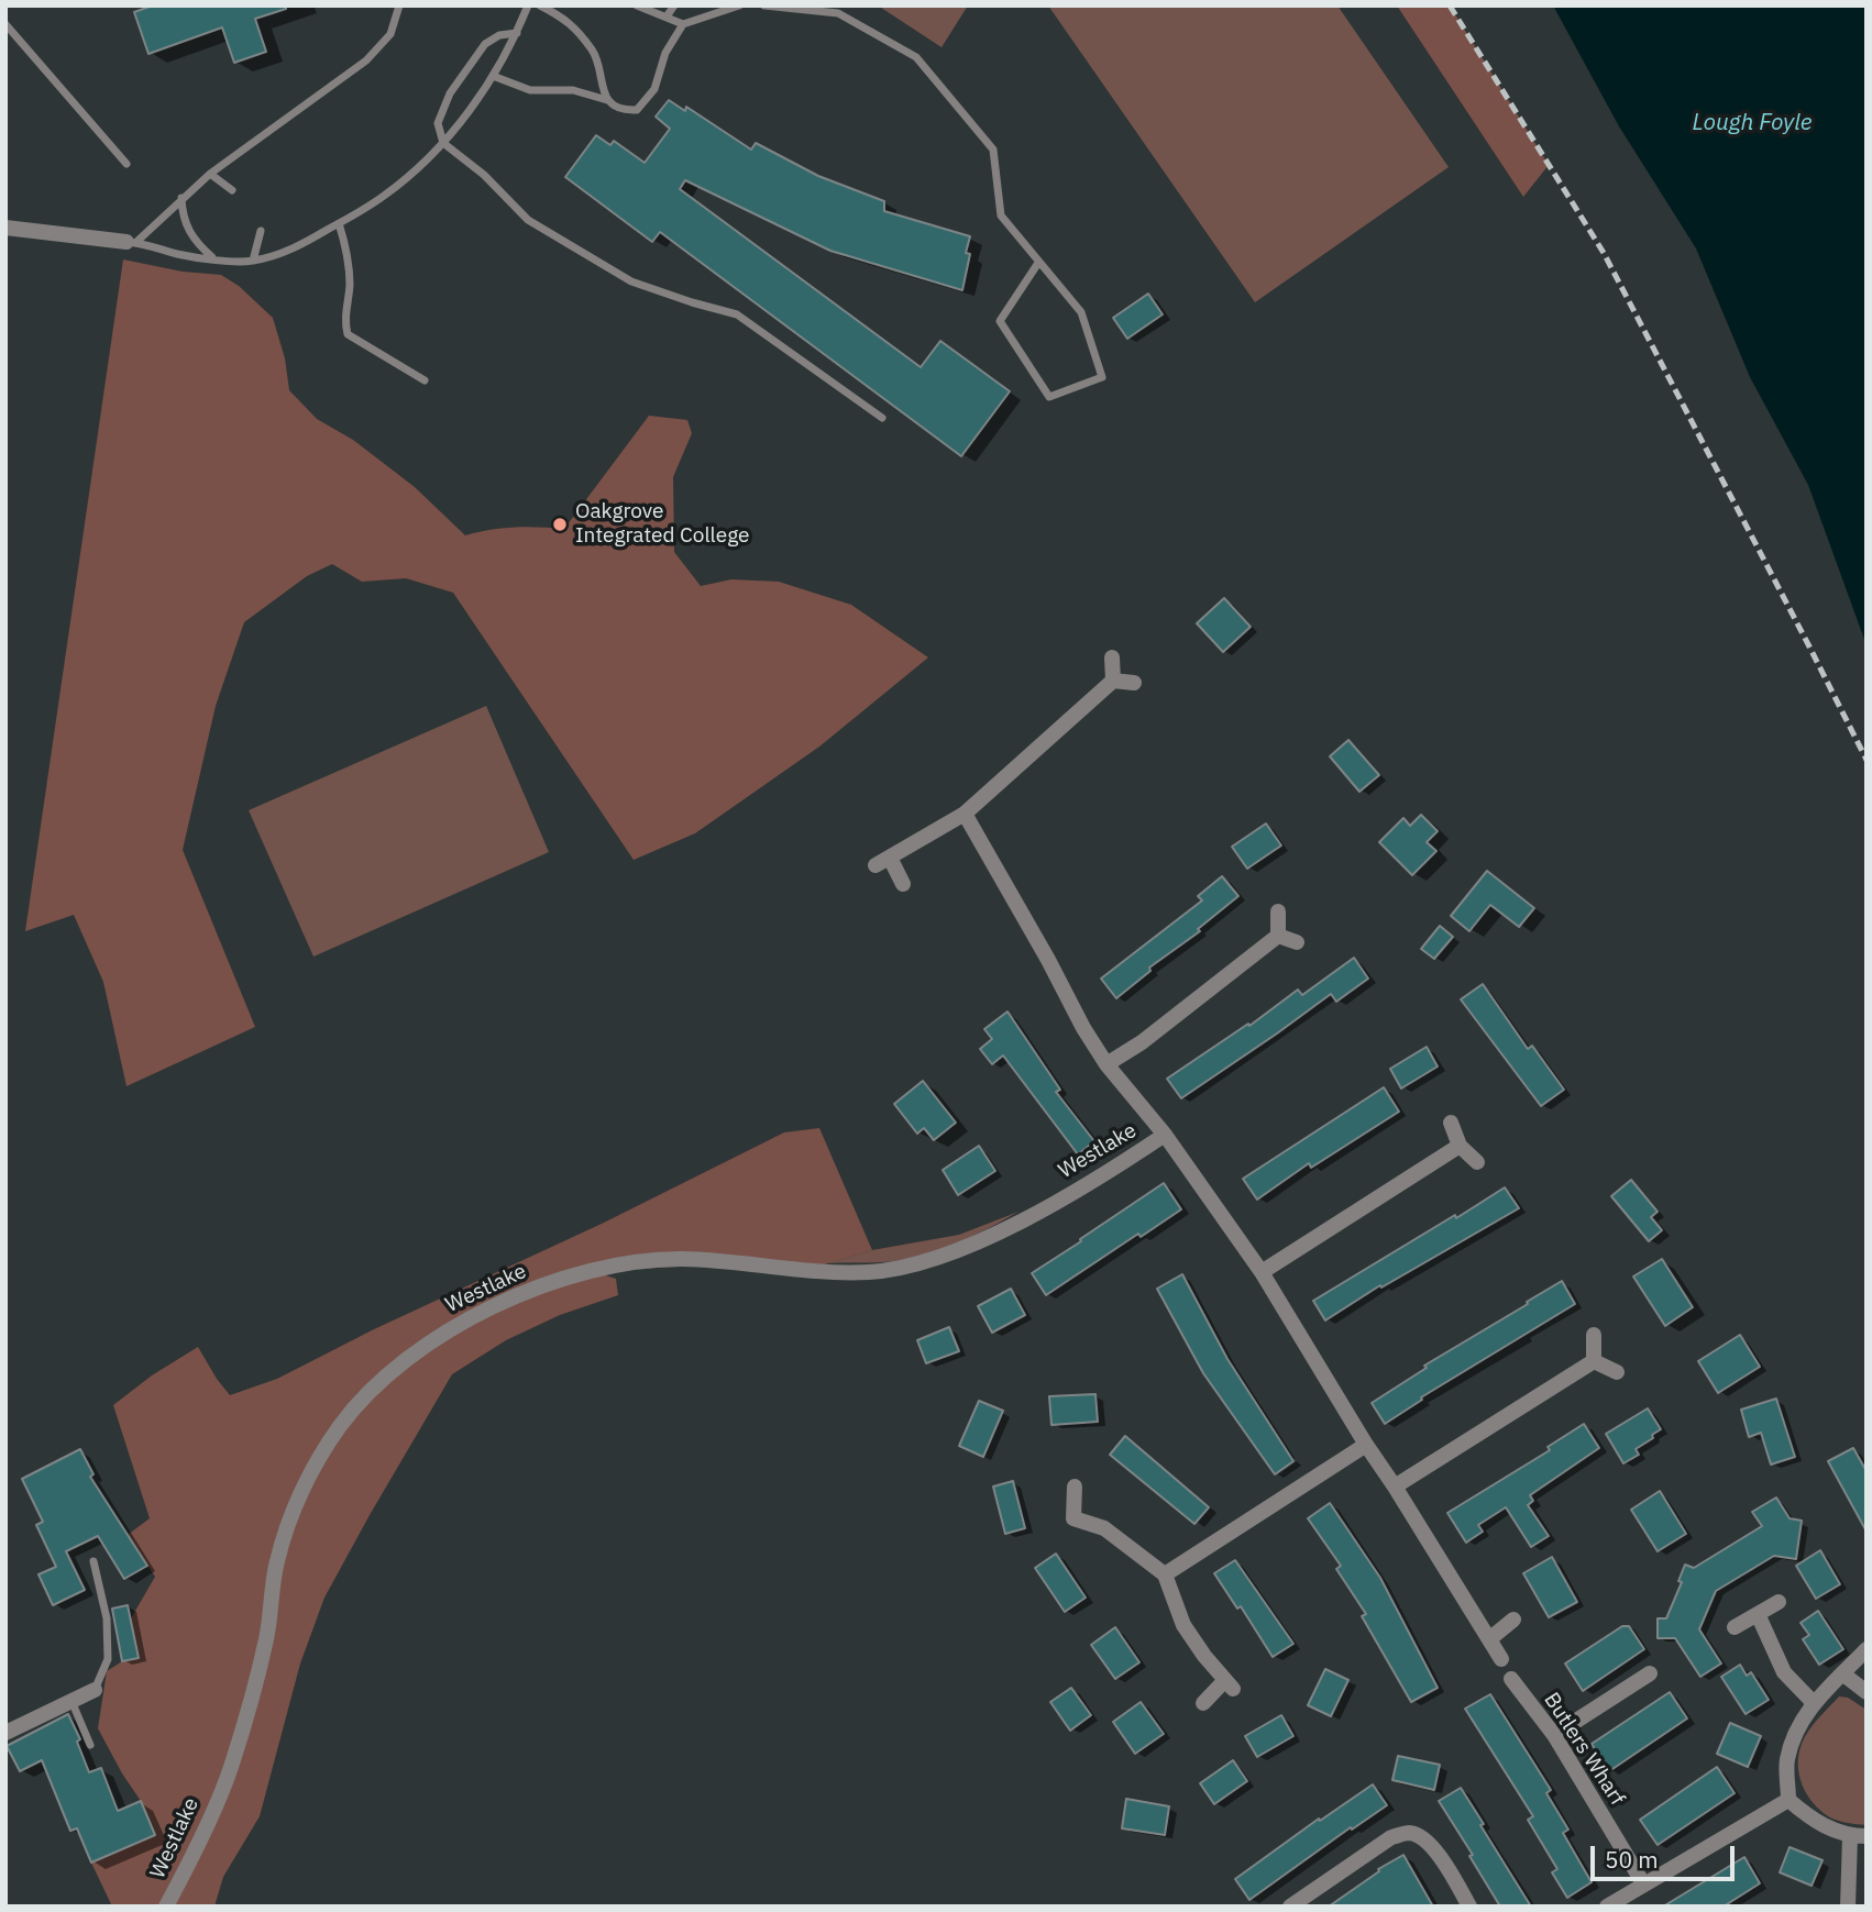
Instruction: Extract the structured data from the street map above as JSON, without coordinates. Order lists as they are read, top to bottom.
{
  "streets": {
    "street": ["Westlake", "Butlers Wharf"]
  },
  "water": ["Lough Foyle"],
  "places": ["Oakgrove Integrated College"],
  "scale_bar": "50 m"
}
